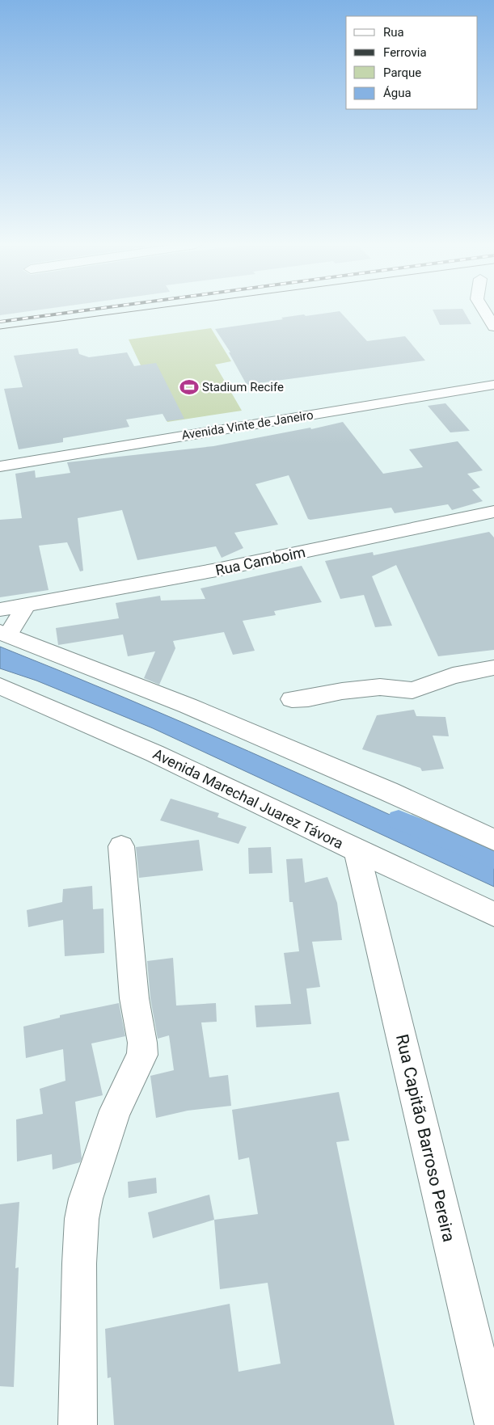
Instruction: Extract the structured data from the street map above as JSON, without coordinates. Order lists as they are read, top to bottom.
{
  "streets": {
    "street": [
      "Avenida Vinte de Janeiro",
      "Rua Camboim",
      "Avenida Marechal Juarez Távora",
      "Rua Capitão Barroso Pereira"
    ]
  },
  "crossings": [
    ["Avenida Marechal Juarez Távora", "Rua Capitão Barroso Pereira"]
  ],
  "places": {
    "sports": ["Stadium Recife"]
  },
  "legend": [
    "Rua",
    "Ferrovia",
    "Parque",
    "Água"
  ]
}
